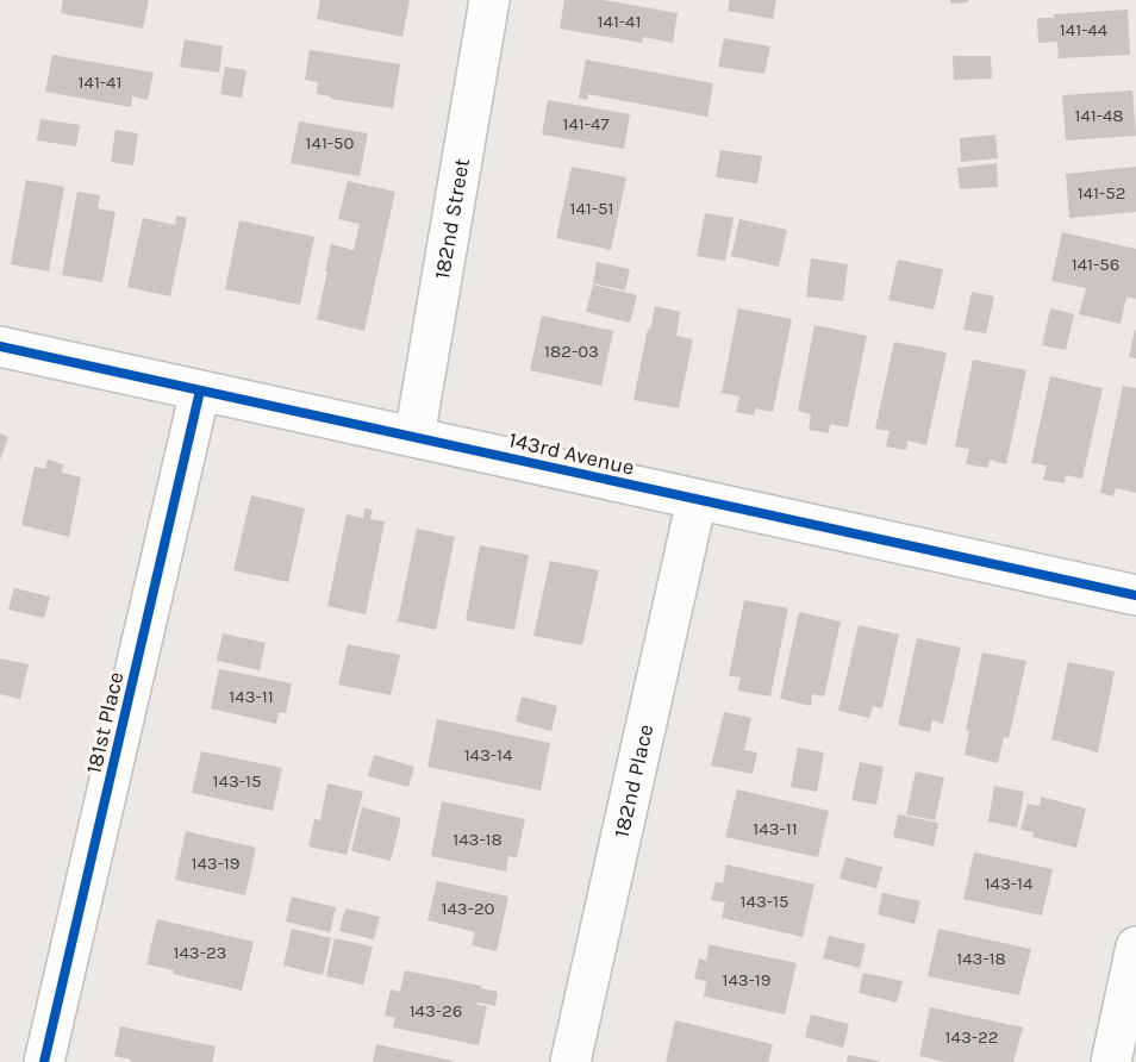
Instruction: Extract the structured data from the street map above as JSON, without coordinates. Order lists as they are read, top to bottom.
{
  "streets": {
    "street": [
      "182nd Street",
      "143rd Avenue",
      "181st Place",
      "182nd Place"
    ]
  },
  "crossings": [
    ["182nd Street", "143rd Avenue"],
    ["143rd Avenue", "181st Place"],
    ["143rd Avenue", "182nd Place"]
  ],
  "house_numbers": [
    "141-41",
    "141-44",
    "141-41",
    "141-48",
    "141-47",
    "141-50",
    "141-52",
    "141-51",
    "141-56",
    "182-03",
    "143-11",
    "143-14",
    "143-15",
    "143-11",
    "143-18",
    "143-19",
    "143-14",
    "143-15",
    "143-20",
    "143-23",
    "143-18",
    "143-19",
    "143-26",
    "143-22"
  ]
}
